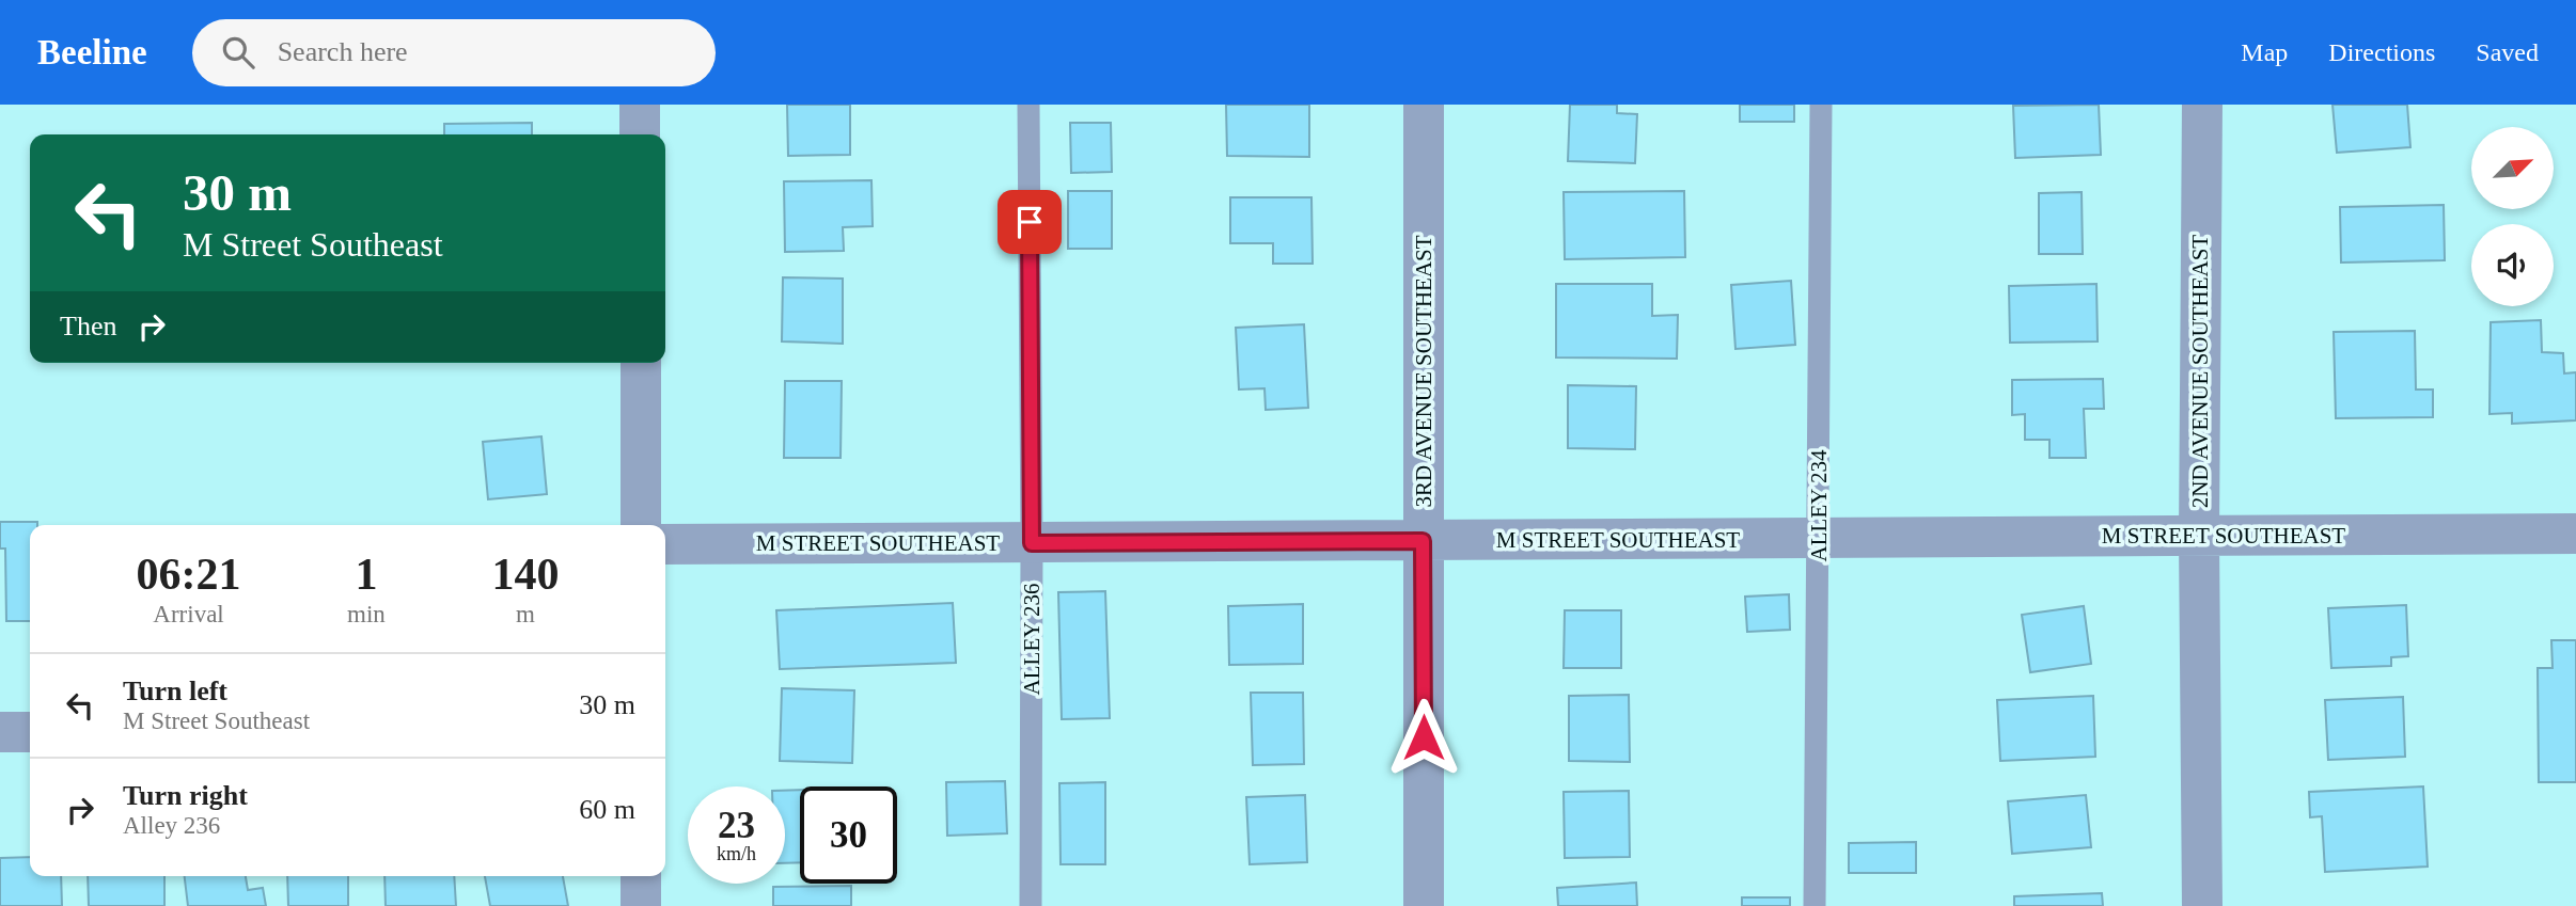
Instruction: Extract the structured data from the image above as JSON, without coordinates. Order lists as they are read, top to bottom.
{
  "streets": {
    "street": ["3RD AVENUE SOUTHEAST", "2ND AVENUE SOUTHEAST", "M STREET SOUTHEAST"],
    "lane": ["ALLEY 234", "ALLEY 236"]
  },
  "crossings": [
    ["3RD AVENUE SOUTHEAST", "M STREET SOUTHEAST"],
    ["2ND AVENUE SOUTHEAST", "M STREET SOUTHEAST"],
    ["ALLEY 234", "M STREET SOUTHEAST"],
    ["M STREET SOUTHEAST", "ALLEY 236"]
  ],
  "north": "top right",
  "page": {
    "header": "Beeline",
    "search": "Search here",
    "nav": ["Map", "Directions", "Saved"],
    "turn": ["30 m", "M Street Southeast"],
    "then": "Then",
    "eta": [
      "06:21",
      "Arrival",
      "1",
      "min",
      "140",
      "m"
    ],
    "list": [
      {
        "name": "Turn left",
        "note": "M Street Southeast",
        "value": "30 m"
      },
      {
        "name": "Turn right",
        "note": "Alley 236",
        "value": "60 m"
      }
    ],
    "speed": "23 km/h",
    "limit": "30"
  }
}
